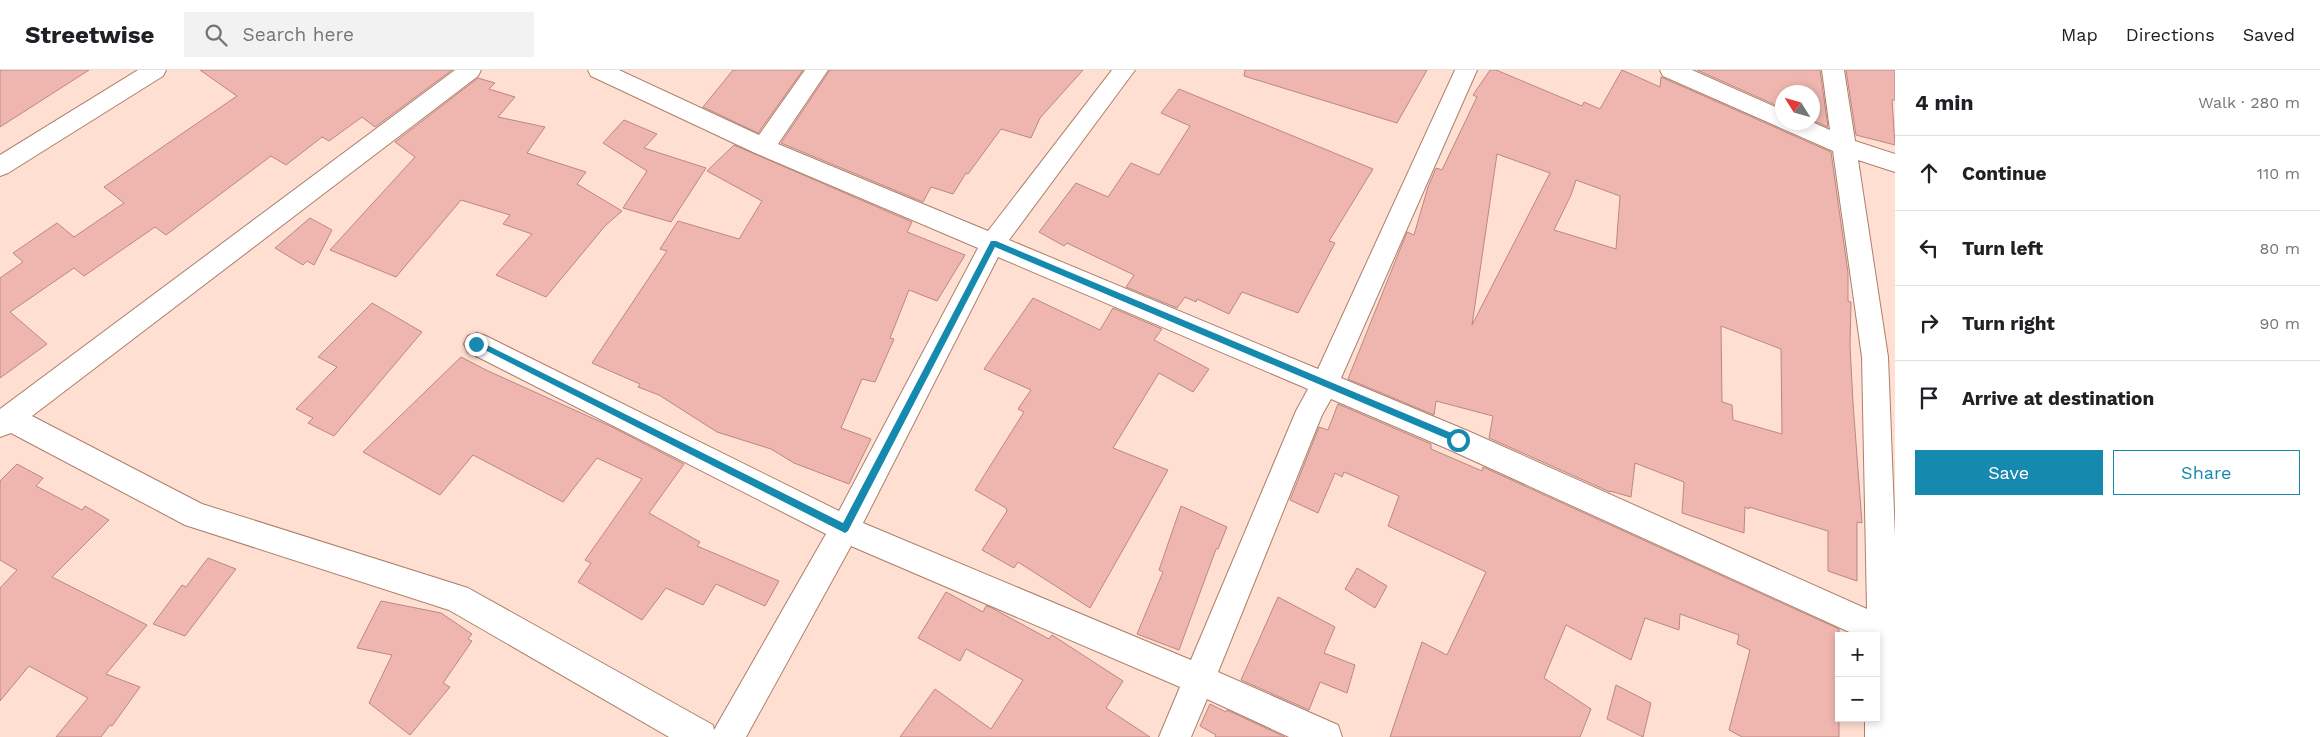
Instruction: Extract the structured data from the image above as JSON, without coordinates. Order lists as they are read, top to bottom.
{
  "north": "top left",
  "page": {
    "header": "Streetwise",
    "search": "Search here",
    "nav": ["Map", "Directions", "Saved"],
    "heading": ["4 min", "Walk · 280 m"],
    "list": [
      ["Continue", "110 m"],
      ["Turn left", "80 m"],
      ["Turn right", "90 m"],
      "Arrive at destination"
    ],
    "buttons": ["Save", "Share"],
    "map_buttons": ["+", "−"]
  }
}
